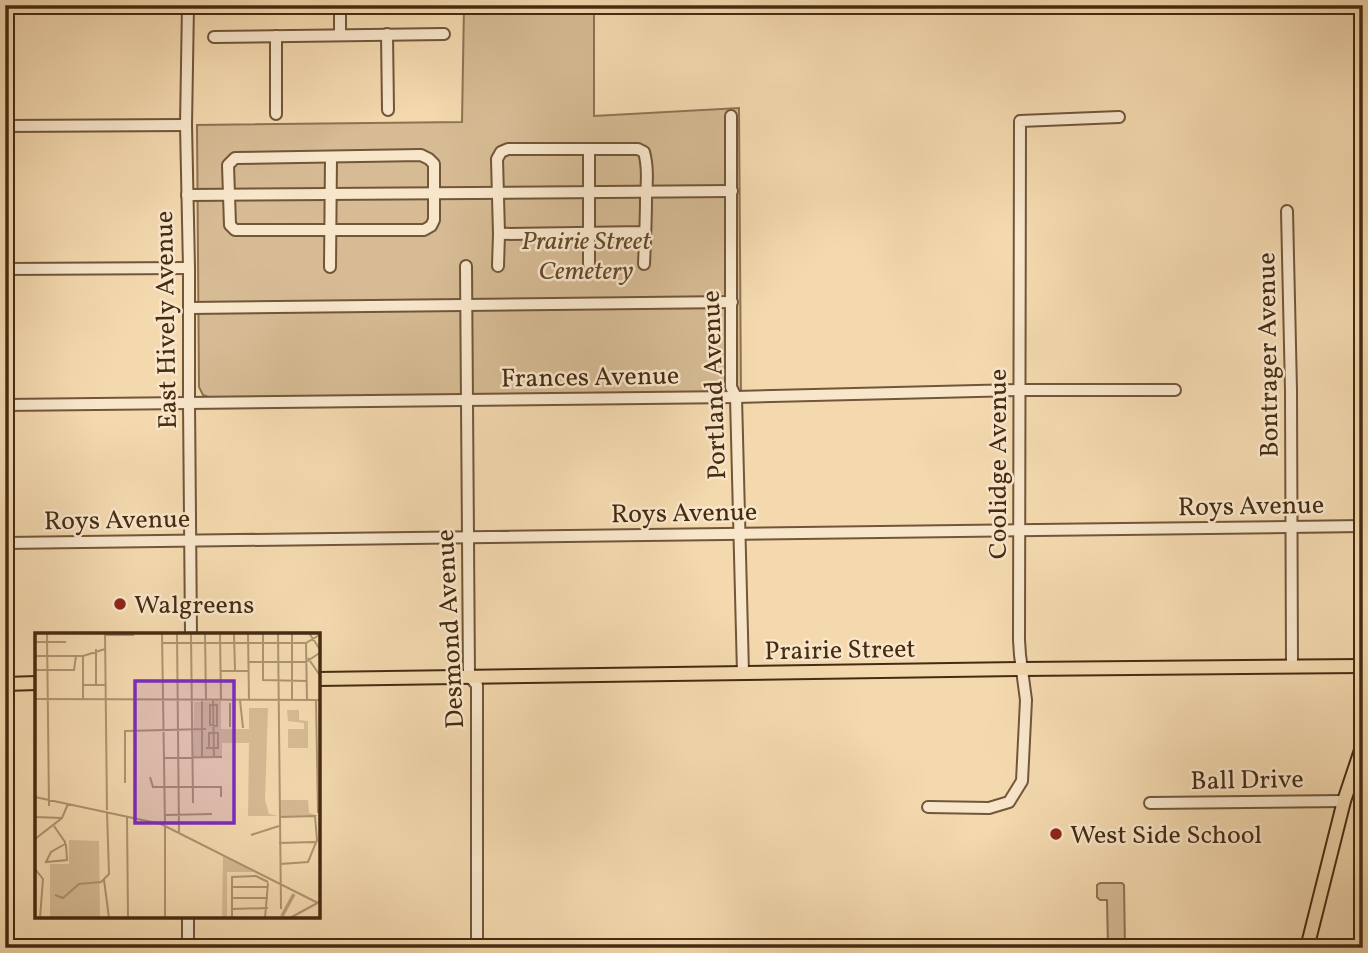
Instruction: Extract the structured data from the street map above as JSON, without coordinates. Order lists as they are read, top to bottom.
{
  "streets": {
    "main road": ["Prairie Street"],
    "street": [
      "East Hively Avenue",
      "Bontrager Avenue",
      "Frances Avenue",
      "Portland Avenue",
      "Coolidge Avenue",
      "Roys Avenue",
      "Desmond Avenue",
      "Ball Drive"
    ]
  },
  "crossings": [
    ["East Hively Avenue", "Frances Avenue"],
    ["East Hively Avenue", "Roys Avenue"],
    ["Bontrager Avenue", "Roys Avenue"],
    ["Bontrager Avenue", "Prairie Street"],
    ["Frances Avenue", "Portland Avenue"],
    ["Frances Avenue", "Coolidge Avenue"],
    ["Frances Avenue", "Desmond Avenue"],
    ["Portland Avenue", "Roys Avenue"],
    ["Portland Avenue", "Prairie Street"],
    ["Coolidge Avenue", "Roys Avenue"],
    ["Coolidge Avenue", "Prairie Street"],
    ["Roys Avenue", "Desmond Avenue"],
    ["Desmond Avenue", "Prairie Street"]
  ],
  "parks": ["Prairie Street Cemetery"],
  "places": ["Walgreens", "West Side School"]
}
